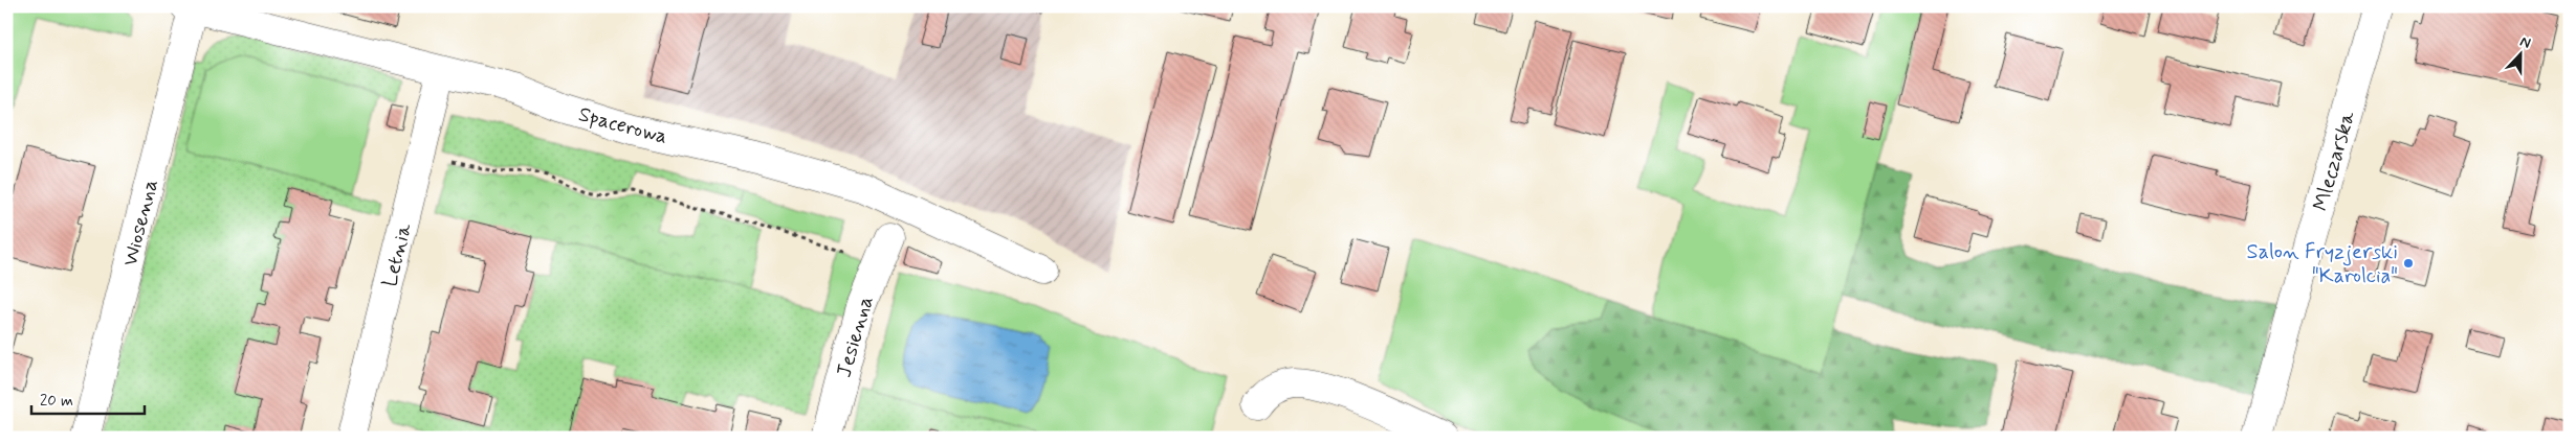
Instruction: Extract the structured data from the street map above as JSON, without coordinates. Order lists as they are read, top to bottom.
{
  "streets": {
    "street": [
      "Spacerowa",
      "Mleczarska",
      "Wiosenna",
      "Letnia",
      "Jesienna"
    ]
  },
  "crossings": [
    ["Spacerowa", "Wiosenna"],
    ["Spacerowa", "Letnia"]
  ],
  "places": ["Salon Fryzjerski \"Karolcia\""],
  "scale_bar": "20 m",
  "north": "top"
}
